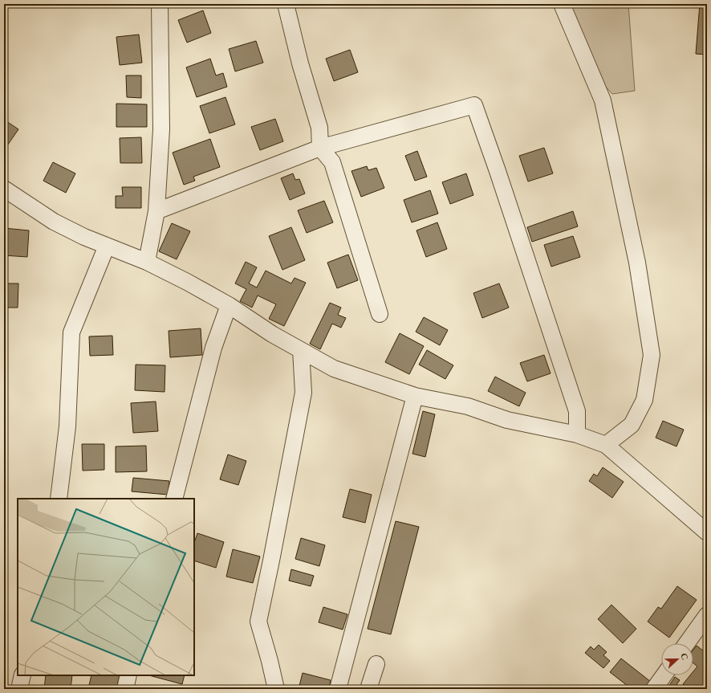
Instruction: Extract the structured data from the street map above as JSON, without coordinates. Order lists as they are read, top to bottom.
{
  "north": "right"
}
